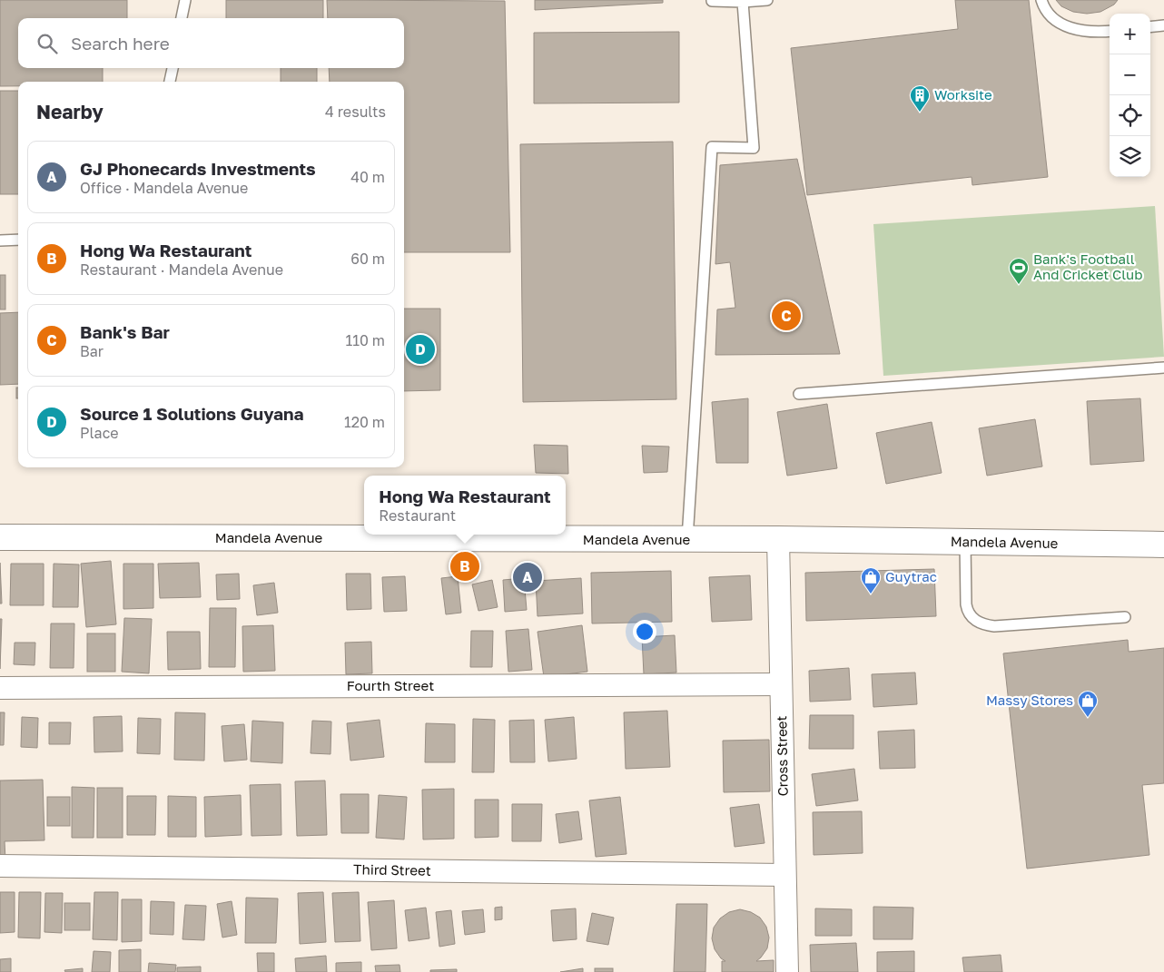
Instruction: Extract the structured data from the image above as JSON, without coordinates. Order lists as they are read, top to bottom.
{
  "streets": {
    "main road": ["Mandela Avenue"],
    "street": ["Fourth Street", "Cross Street", "Third Street"]
  },
  "crossings": [
    ["Mandela Avenue", "Cross Street"],
    ["Fourth Street", "Cross Street"],
    ["Cross Street", "Third Street"]
  ],
  "places": {
    "building": ["Worksite"],
    "sports": ["Bank's Football And Cricket Club"],
    "shop": ["Guytrac", "Massy Stores"]
  },
  "page": {
    "map_buttons": ["+", "−"],
    "search": "Search here",
    "heading": ["Nearby", "4 results"],
    "list": [
      {
        "mark": "A",
        "name": "GJ Phonecards Investments",
        "note": "Office · Mandela Avenue",
        "value": "40 m"
      },
      {
        "mark": "B",
        "name": "Hong Wa Restaurant",
        "note": "Restaurant · Mandela Avenue",
        "value": "60 m"
      },
      {
        "mark": "C",
        "name": "Bank's Bar",
        "note": "Bar",
        "value": "110 m"
      },
      {
        "mark": "D",
        "name": "Source 1 Solutions Guyana",
        "note": "Place",
        "value": "120 m"
      }
    ],
    "pins": [
      "C",
      "D",
      "B",
      "A"
    ],
    "popup": ["Hong Wa Restaurant", "Restaurant"]
  }
}
